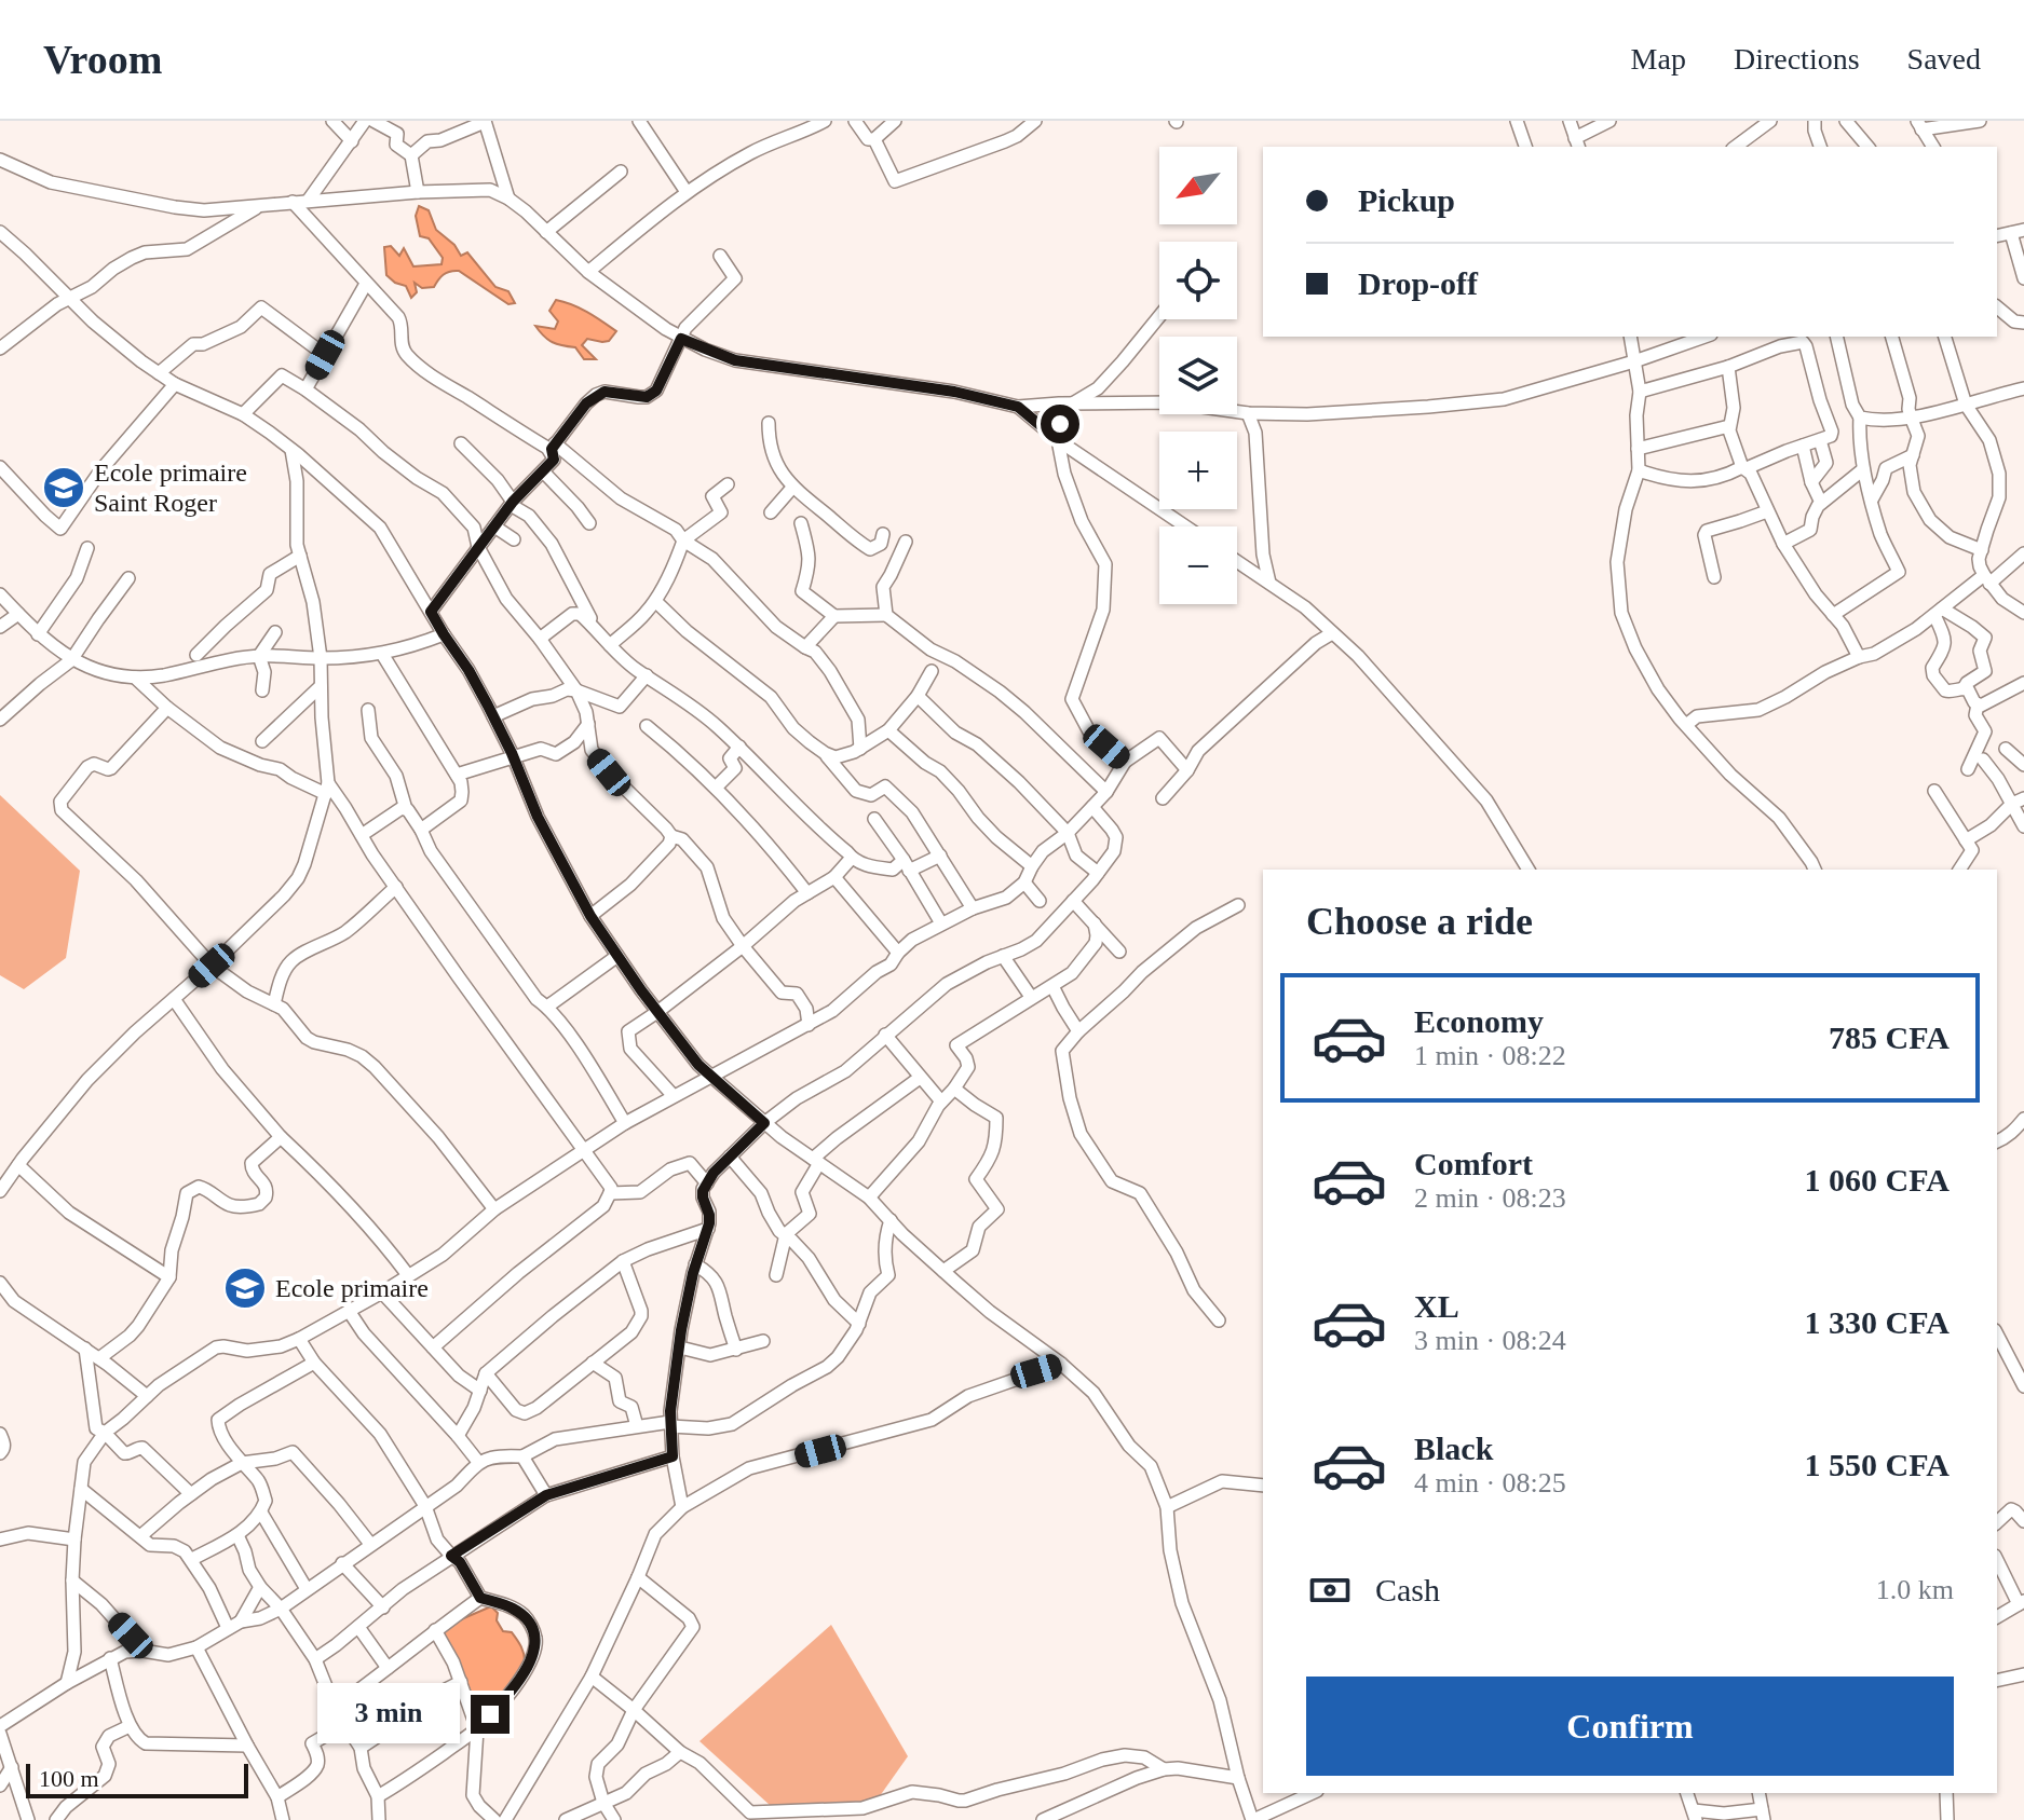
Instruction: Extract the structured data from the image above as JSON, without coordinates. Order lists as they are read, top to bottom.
{
  "places": {
    "school or university": ["Ecole primaire Saint Roger", "Ecole primaire"]
  },
  "scale_bar": "100 m",
  "north": "bottom left",
  "page": {
    "header": "Vroom",
    "nav": ["Map", "Directions", "Saved"],
    "map_buttons": ["+", "−"],
    "banner": ["Pickup", "Drop-off"],
    "heading": "Choose a ride",
    "list": [
      {
        "name": "Economy",
        "note": "1 min · 08:22",
        "value": "785 CFA"
      },
      {
        "name": "Comfort",
        "note": "2 min · 08:23",
        "value": "1 060 CFA"
      },
      {
        "name": "XL",
        "note": "3 min · 08:24",
        "value": "1 330 CFA"
      },
      {
        "name": "Black",
        "note": "4 min · 08:25",
        "value": "1 550 CFA"
      }
    ],
    "pay": ["Cash", "1.0 km"],
    "buttons": "Confirm",
    "bubble": "3 min",
    "scale": "100 m"
  }
}
